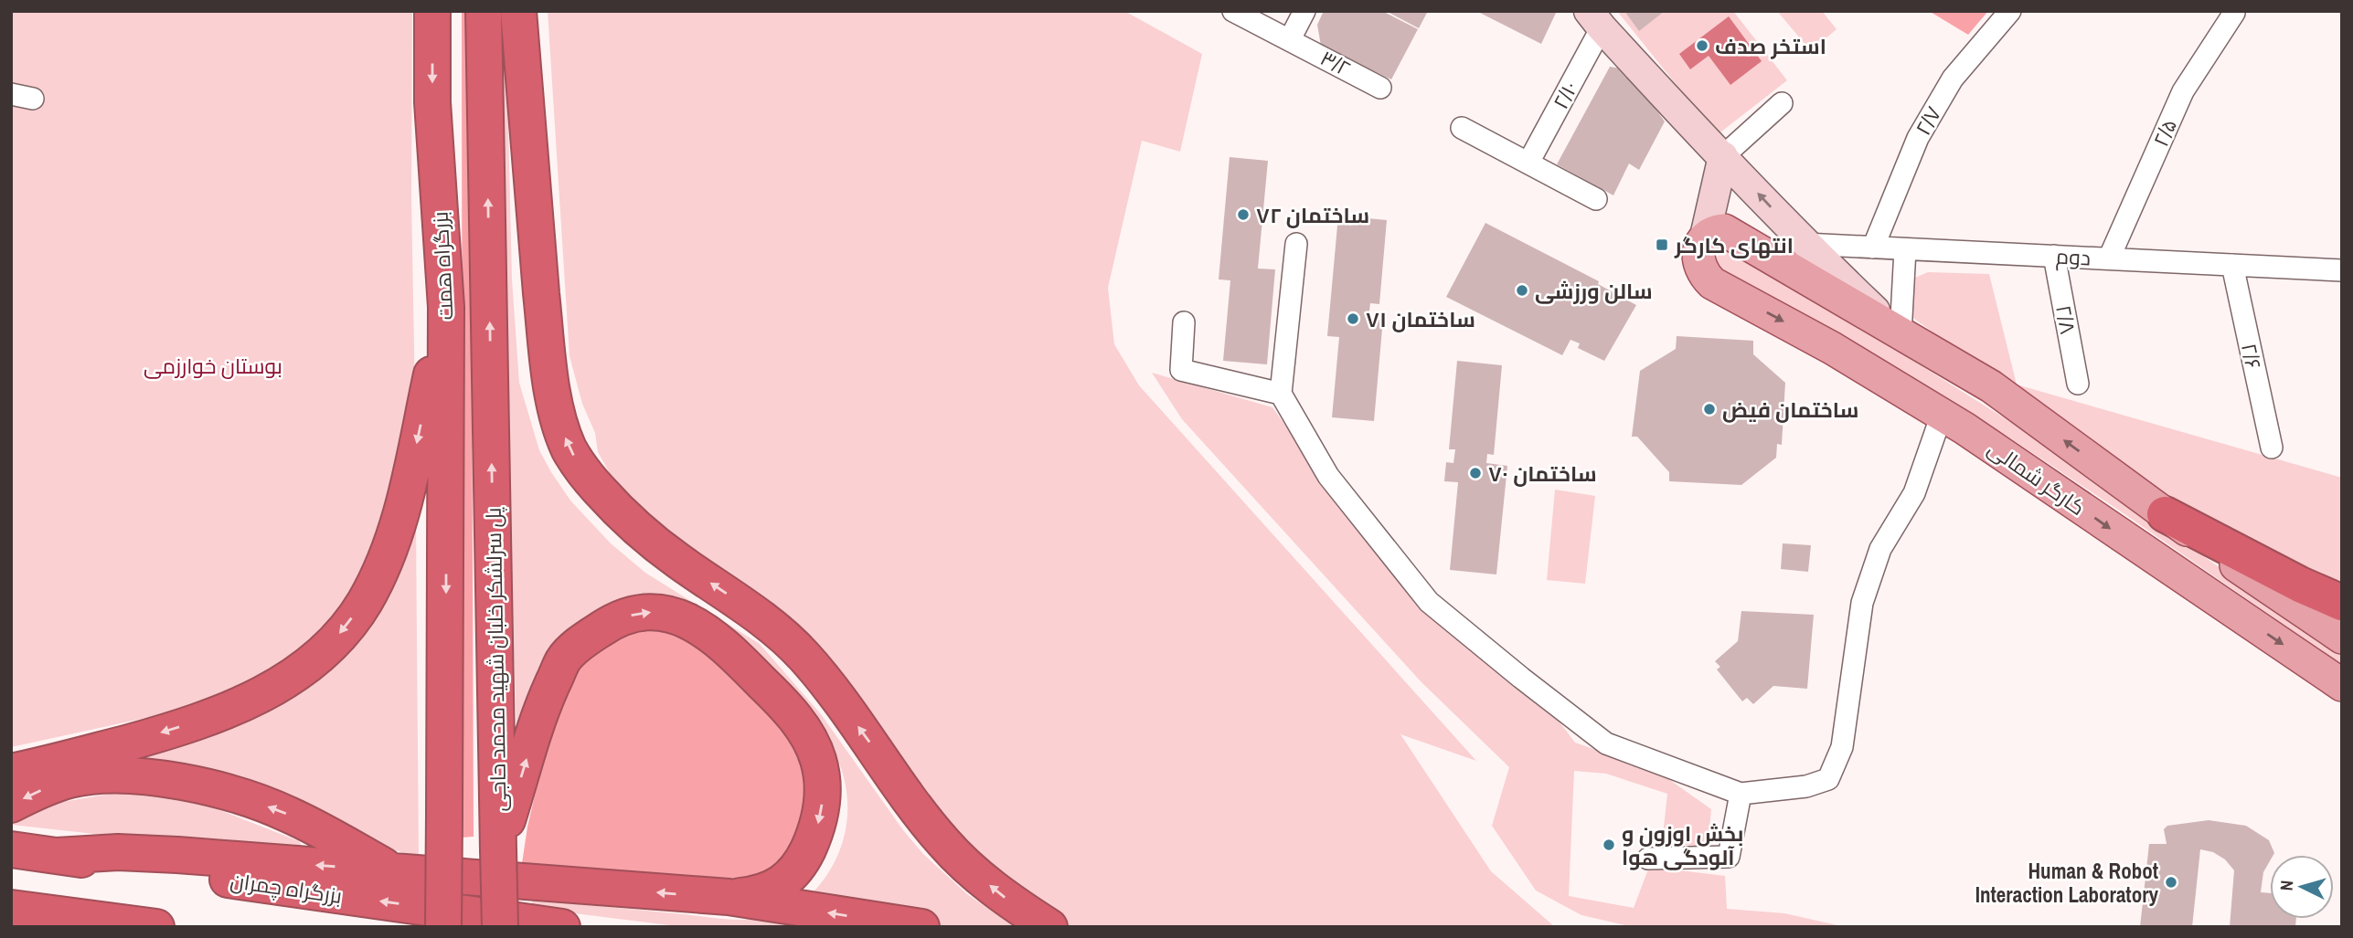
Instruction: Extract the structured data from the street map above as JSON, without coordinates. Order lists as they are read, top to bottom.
{
  "streets": {
    "highway": ["بزرگراه همت", "پل سرلشکر خلبان شهید محمد حاجی", "بزرگراه چمران"],
    "main road": ["کارگر شمالی"],
    "street": [
      "۳/۲",
      "۲/۱۰",
      "۲/۷",
      "۲/۵",
      "دوم",
      "۲/۸",
      "۲/۶"
    ]
  },
  "crossings": [
    ["۲/۷", "دوم"],
    ["۲/۵", "دوم"],
    ["دوم", "۲/۸"],
    ["دوم", "۲/۶"]
  ],
  "one_way": ["بزرگراه همت", "پل سرلشکر خلبان شهید محمد حاجی"],
  "parks": ["بوستان خوارزمی"],
  "places": {
    "other": [
      "استخر صدف",
      "ساختمان ۷۲",
      "سالن ورزشی",
      "ساختمان ۷۱",
      "ساختمان فیض",
      "ساختمان ۷۰",
      "بخش اوزون و آلودگی هوا",
      "Human & Robot Interaction Laboratory"
    ],
    "transit": ["انتهای کارگر"]
  },
  "north": "left"
}
